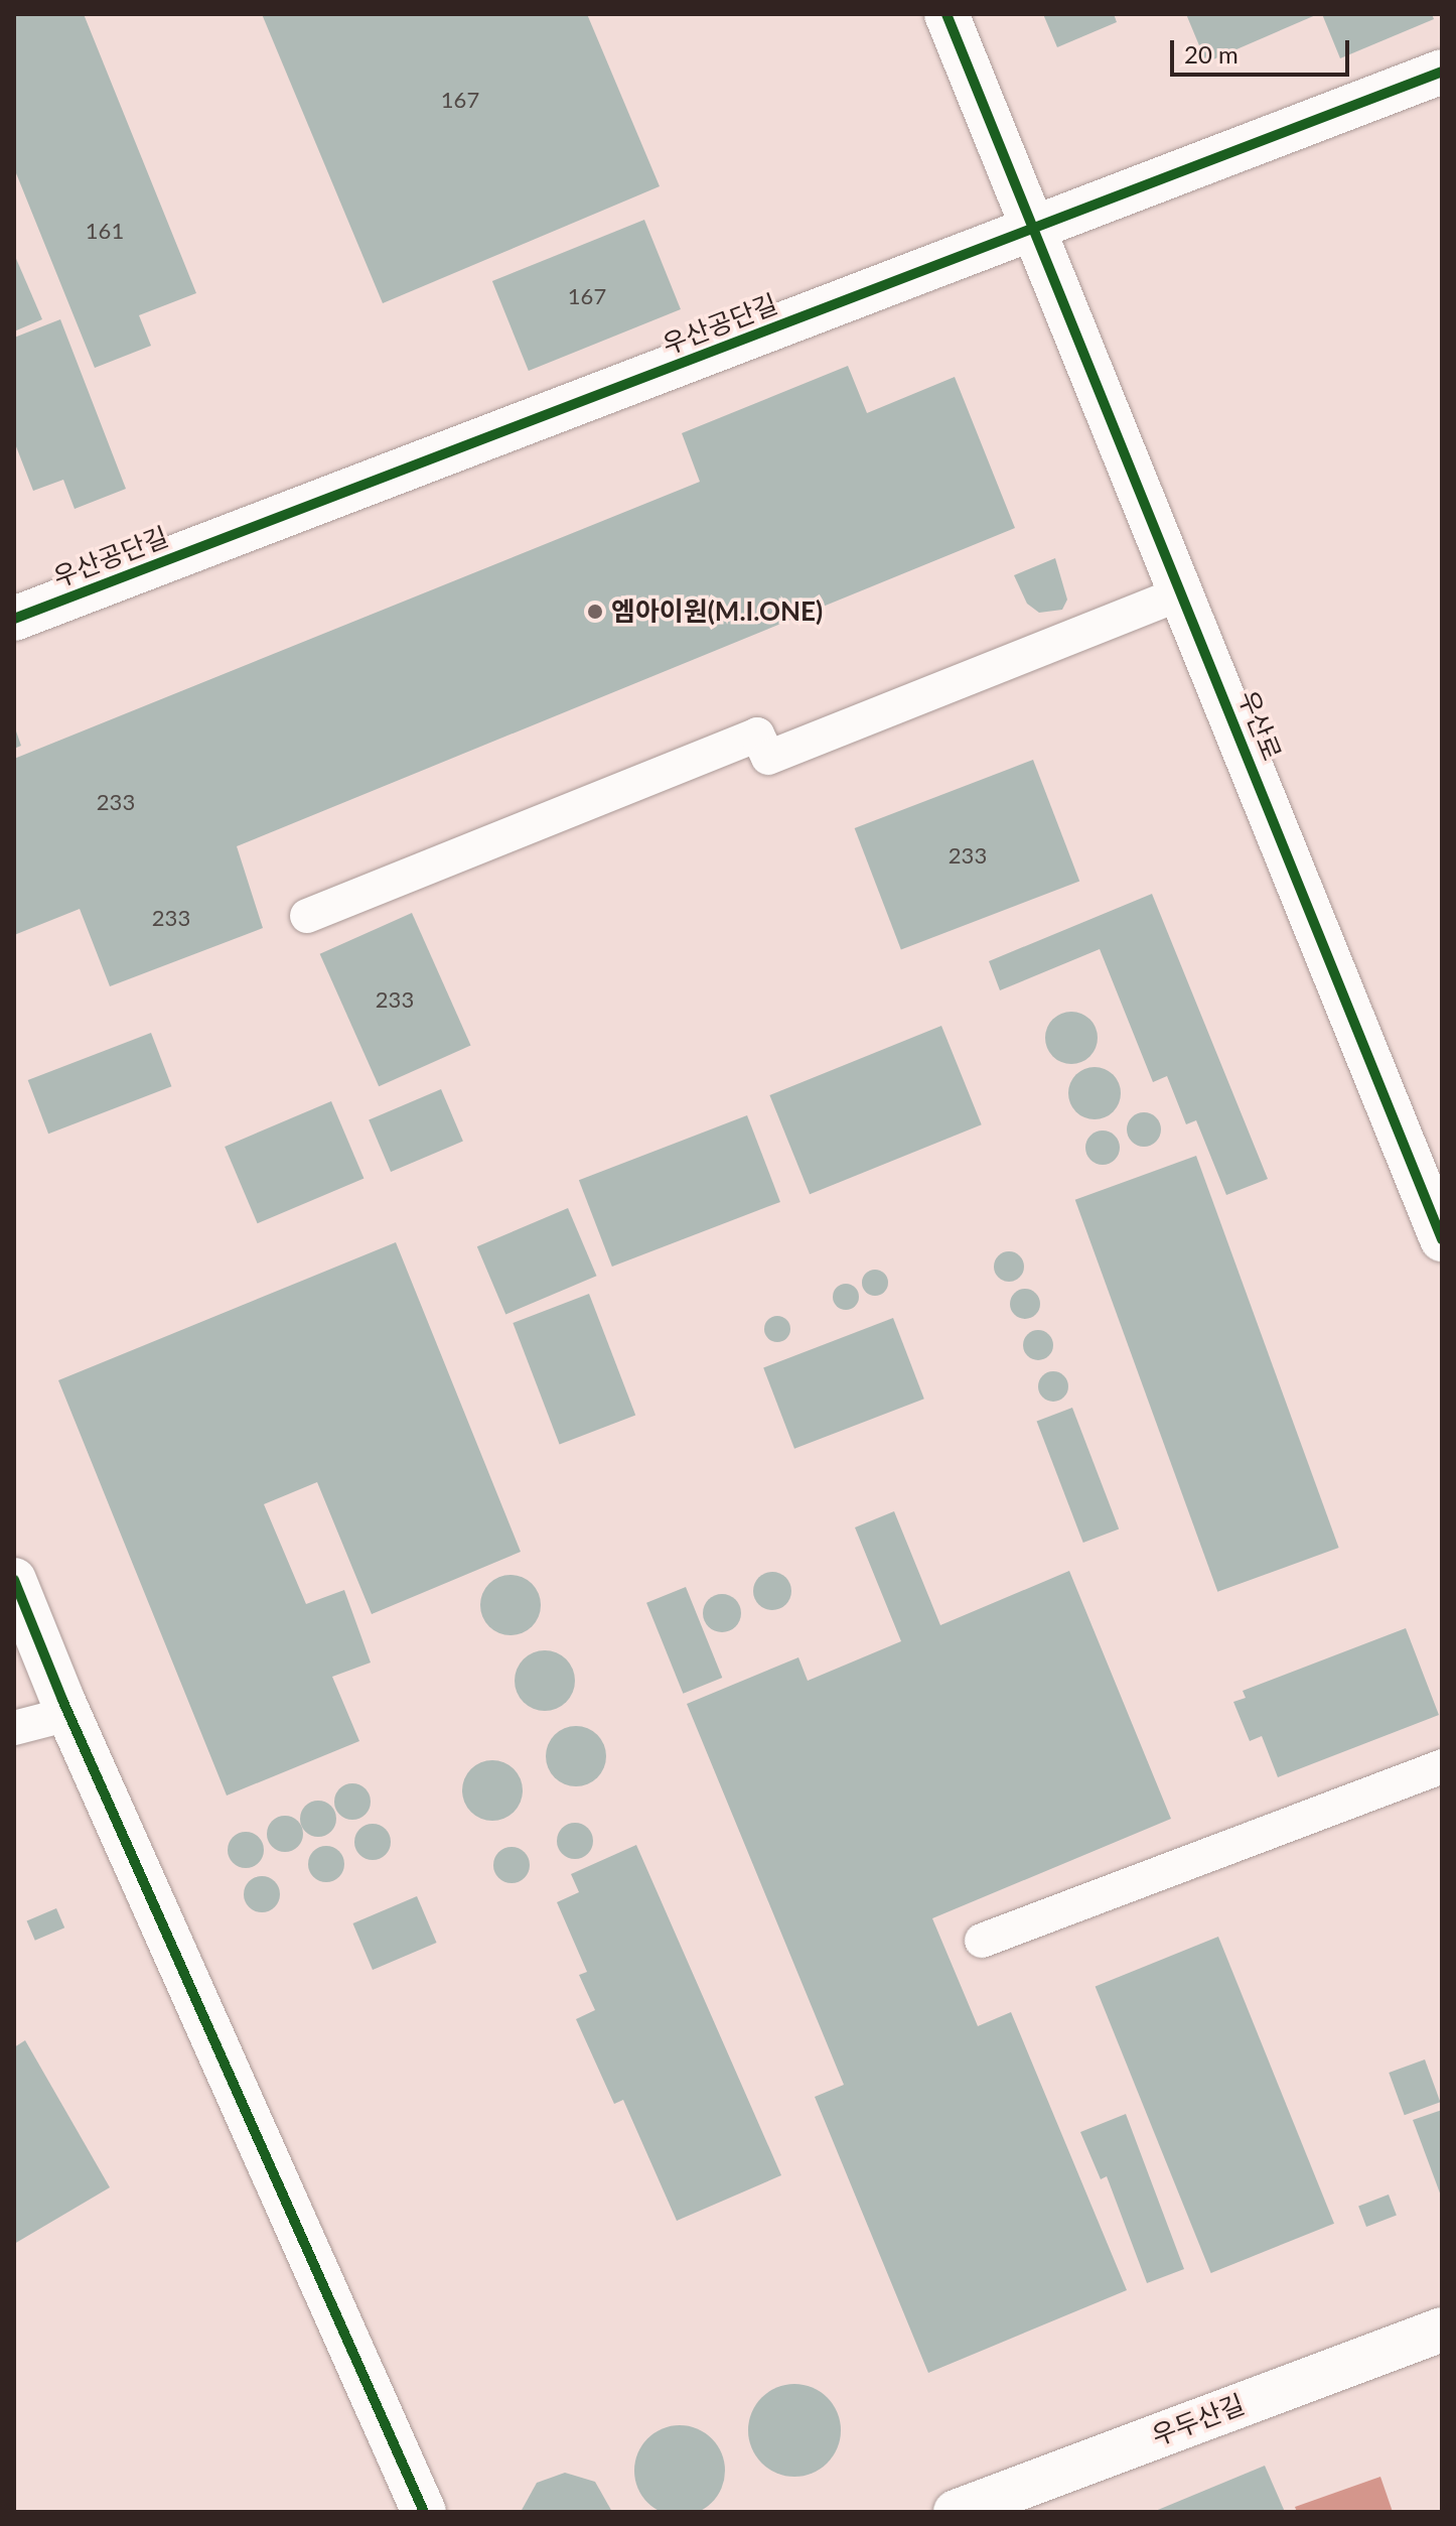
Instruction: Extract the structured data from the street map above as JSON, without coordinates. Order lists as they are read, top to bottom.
{
  "streets": {
    "street": ["우산공단길", "우산로", "우두산길"]
  },
  "crossings": [
    ["우산공단길", "우산로"]
  ],
  "places": ["엠아이원(M.I.ONE)"],
  "house_numbers": [
    "167",
    "161",
    "167",
    "233",
    "233",
    "233",
    "233"
  ],
  "scale_bar": "20 m"
}
